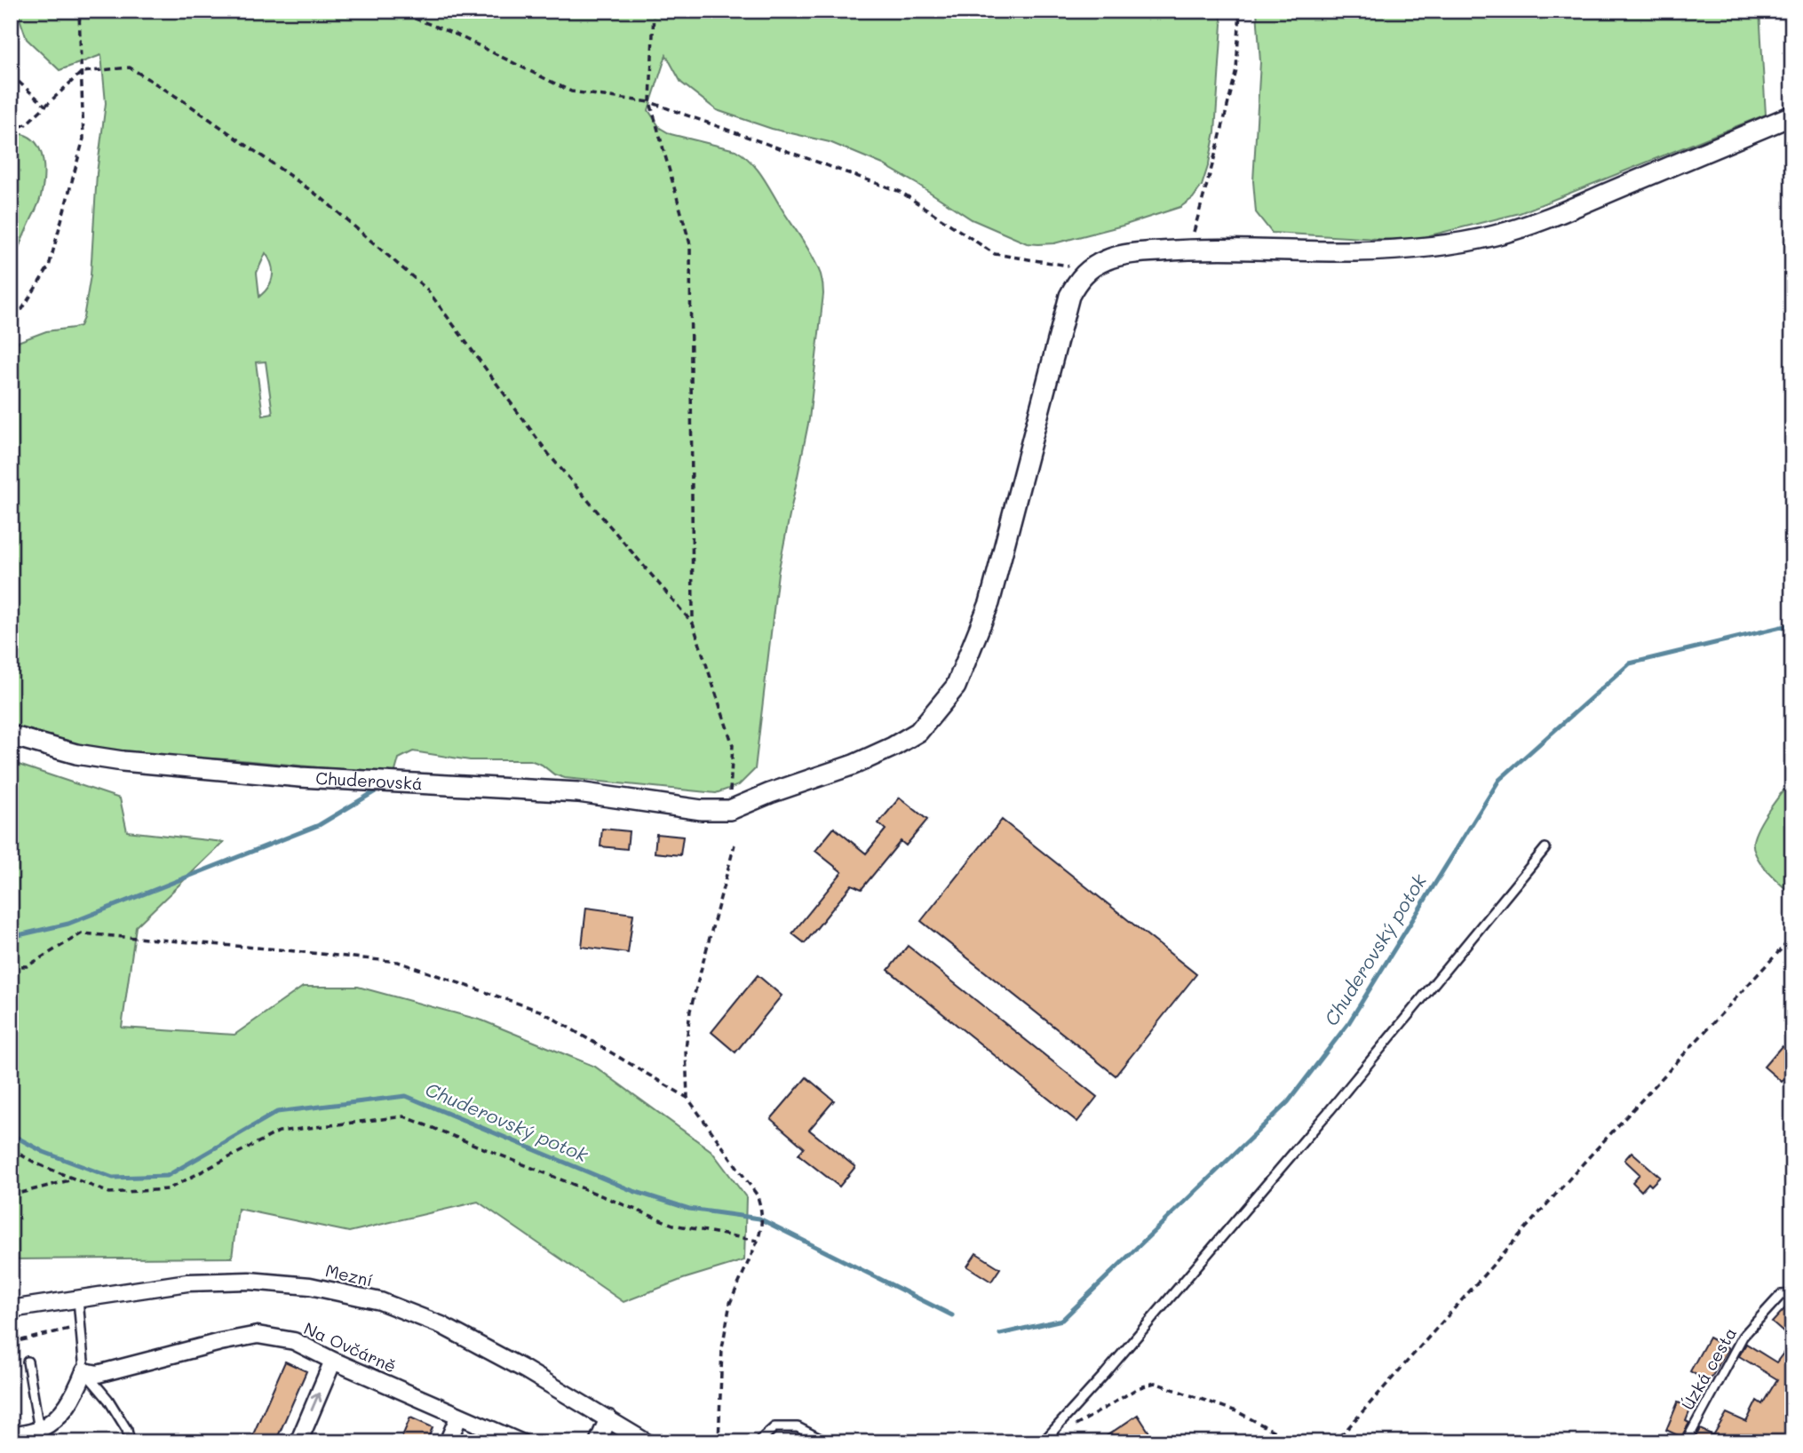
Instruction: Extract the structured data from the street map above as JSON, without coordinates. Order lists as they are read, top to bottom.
{
  "streets": {
    "street": ["Chuderovská", "Mezní", "Na Ovčárně"],
    "lane": ["Úzká cesta"]
  },
  "water": ["Chuderovský potok"]
}
